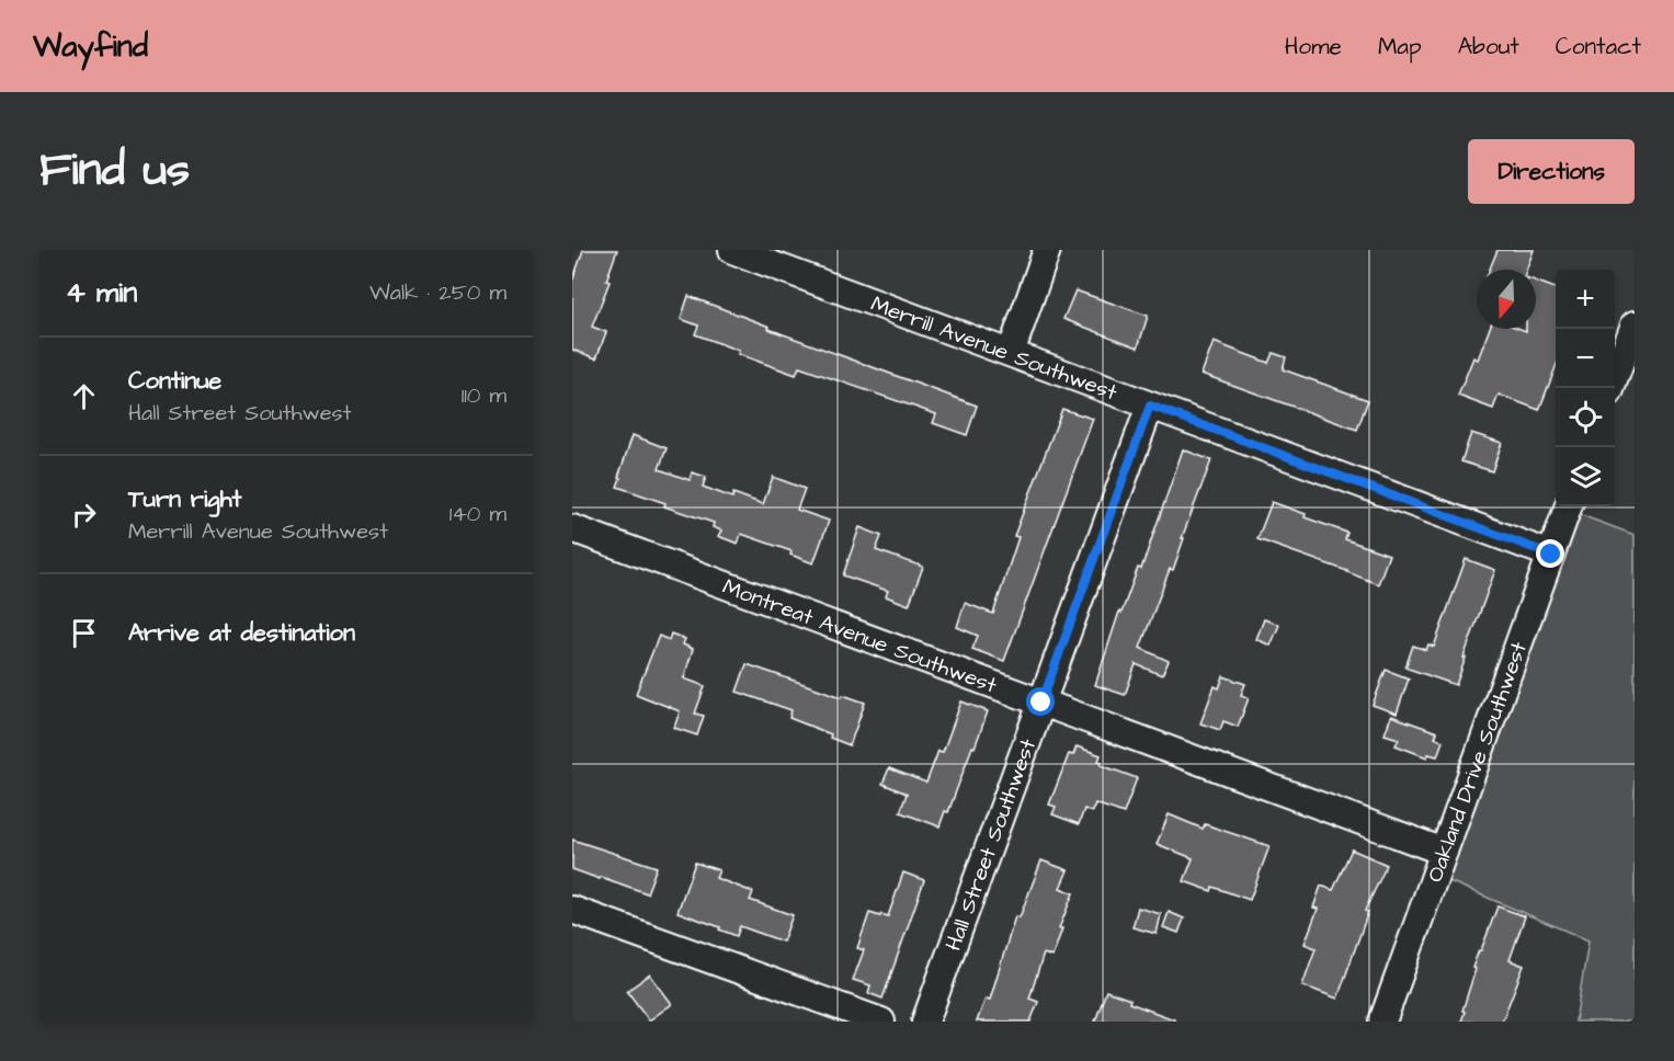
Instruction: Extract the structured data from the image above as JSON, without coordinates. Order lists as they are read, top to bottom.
{
  "streets": {
    "street": [
      "Merrill Avenue Southwest",
      "Montreat Avenue Southwest",
      "Oakland Drive Southwest",
      "Hall Street Southwest"
    ]
  },
  "crossings": [
    ["Merrill Avenue Southwest", "Oakland Drive Southwest"],
    ["Merrill Avenue Southwest", "Hall Street Southwest"],
    ["Montreat Avenue Southwest", "Oakland Drive Southwest"],
    ["Montreat Avenue Southwest", "Hall Street Southwest"]
  ],
  "north": "bottom",
  "page": {
    "header": "Wayfind",
    "nav": [
      "Home",
      "Map",
      "About",
      "Contact"
    ],
    "title": "Find us",
    "buttons": "Directions",
    "heading": ["4 min", "Walk · 250 m"],
    "map_buttons": ["+", "−"],
    "list": [
      ["Continue", "Hall Street Southwest", "110 m"],
      ["Turn right", "Merrill Avenue Southwest", "140 m"],
      "Arrive at destination"
    ]
  }
}
